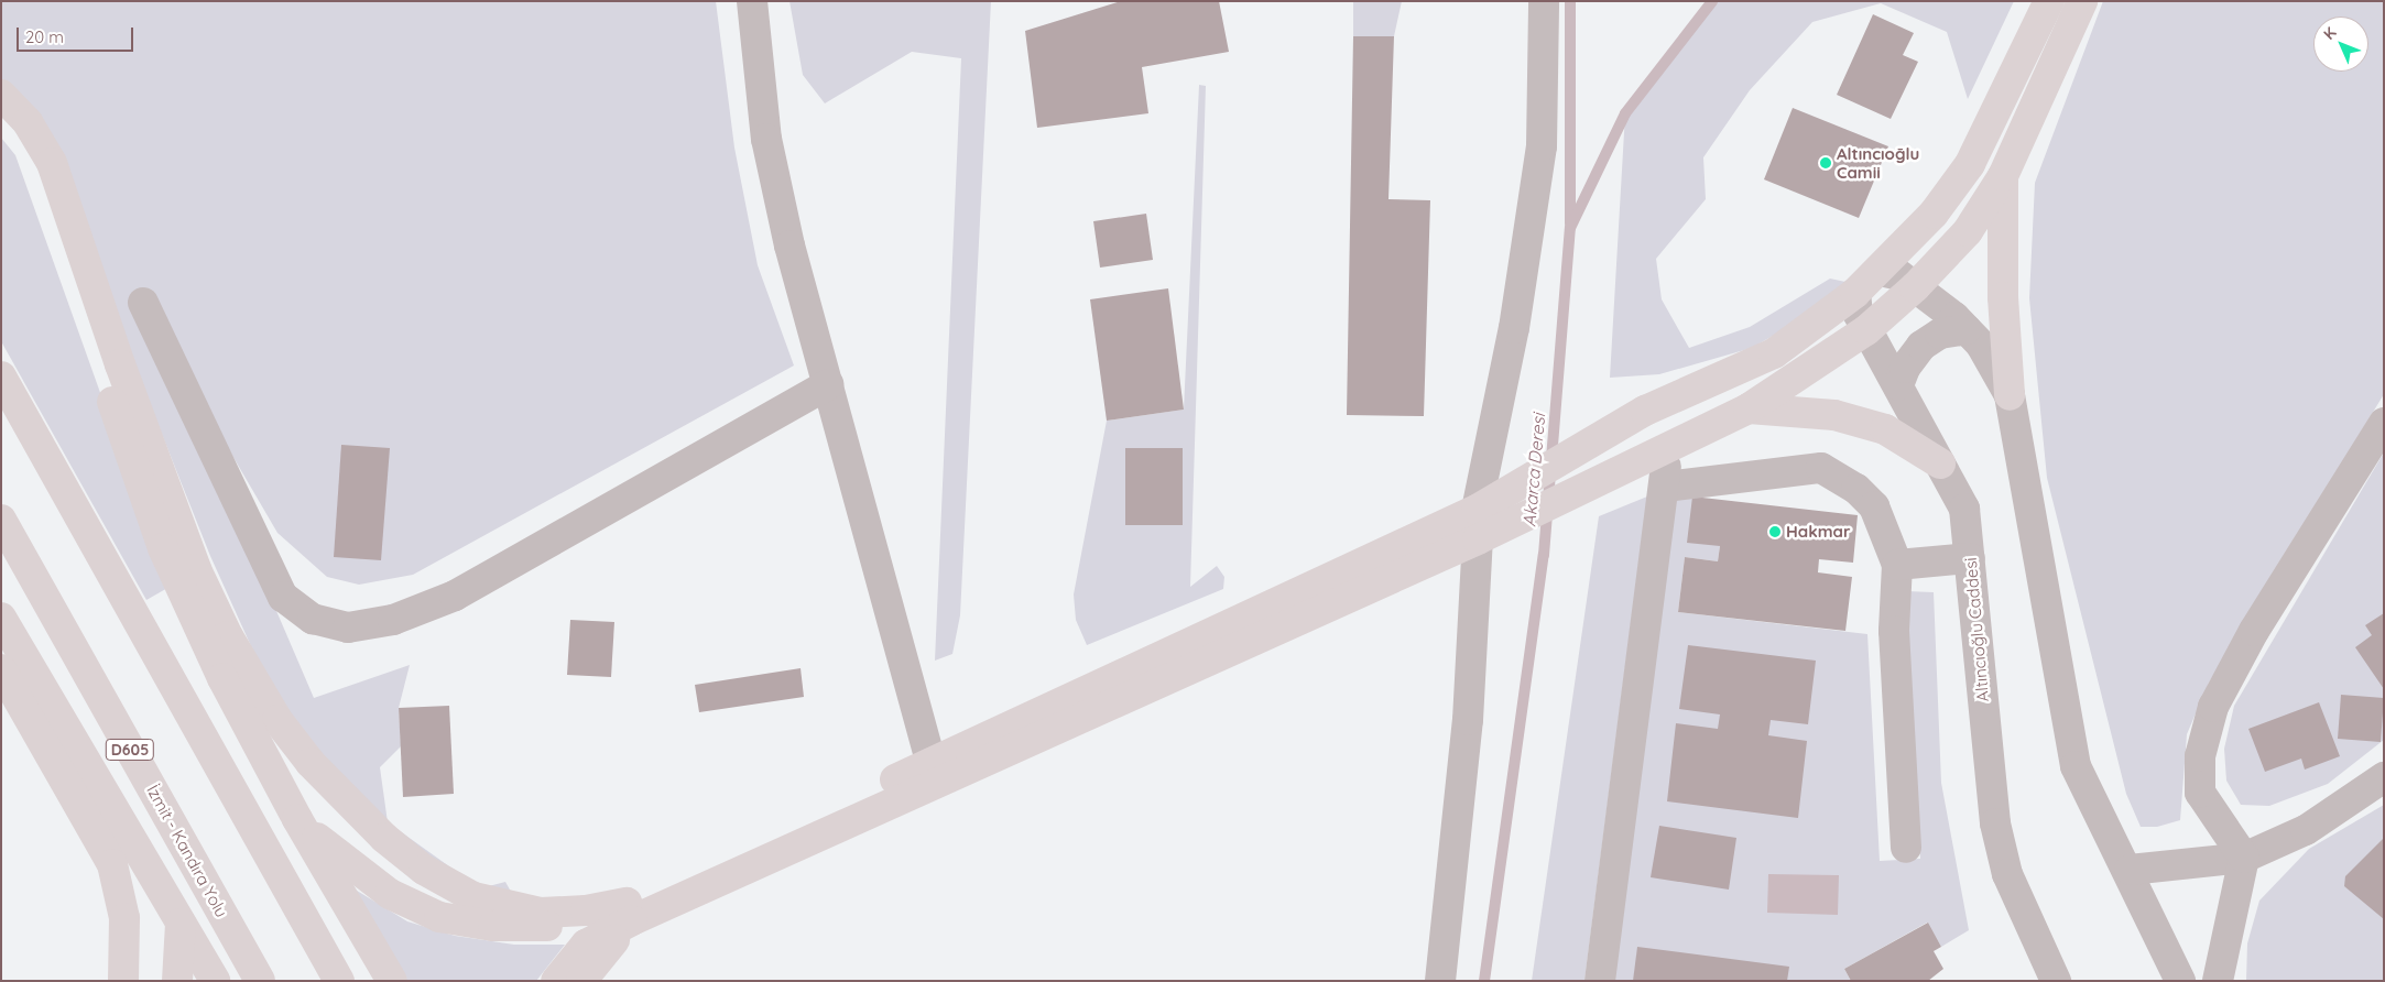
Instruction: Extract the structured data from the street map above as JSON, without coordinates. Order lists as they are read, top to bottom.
{
  "streets": {
    "main road": ["D605", "İzmit - Kandıra Yolu"],
    "street": ["Altıncıoğlu Caddesi"]
  },
  "water": ["Akarca Deresi"],
  "places": ["Altıncıoğlu Camii", "Hakmar"],
  "scale_bar": "20 m",
  "north": "top left"
}
